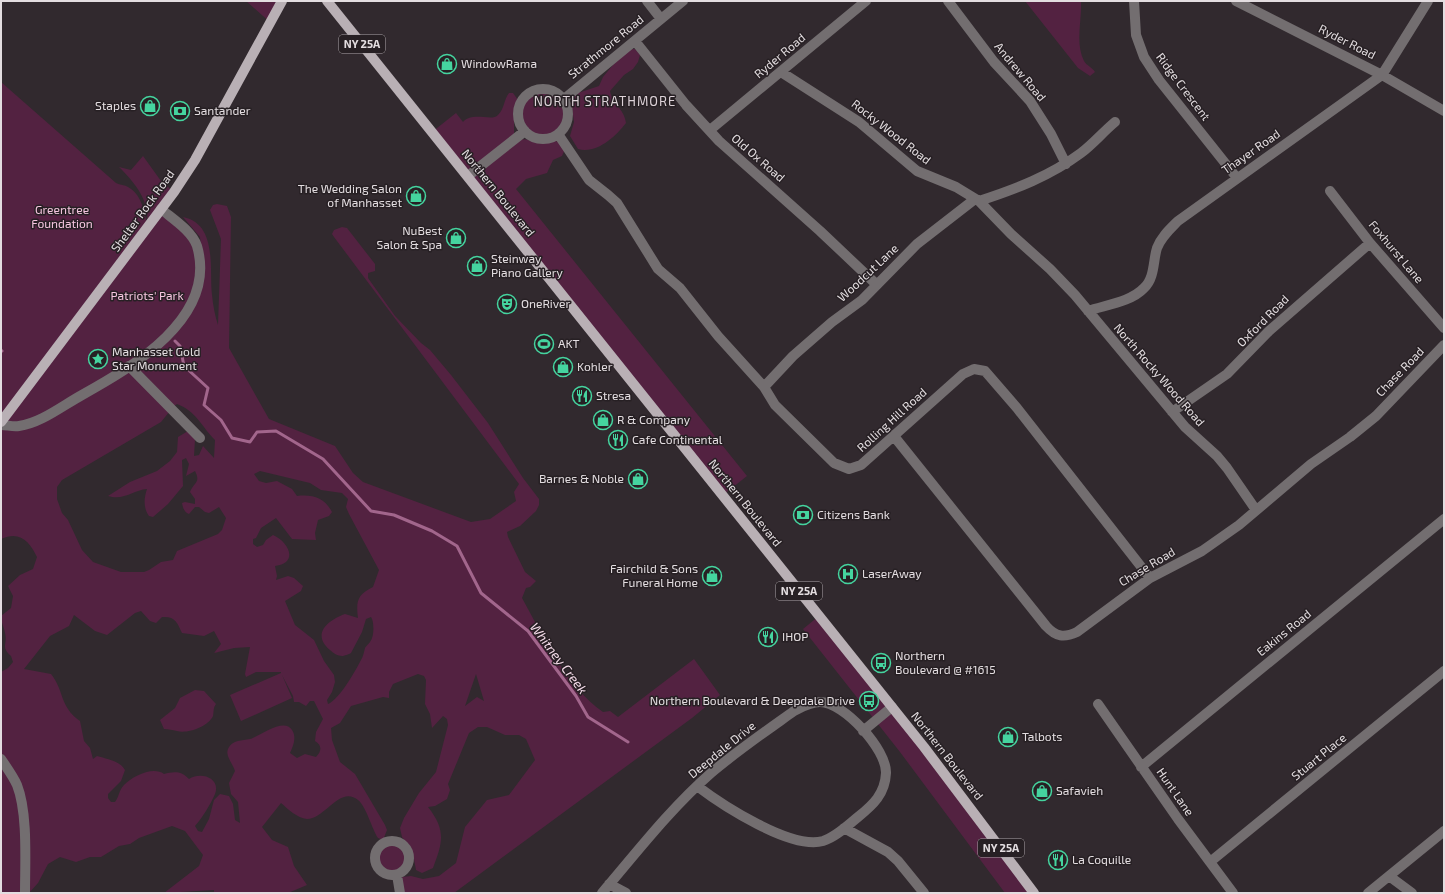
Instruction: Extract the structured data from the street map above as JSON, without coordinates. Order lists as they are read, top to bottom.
{
  "streets": {
    "main road": ["NY 25A", "Northern Boulevard", "Shelter Rock Road"],
    "street": [
      "Ryder Road",
      "Strathmore Road",
      "Andrew Road",
      "Ridge Crescent",
      "Rocky Wood Road",
      "Thayer Road",
      "Old Ox Road",
      "Foxhurst Lane",
      "Woodcut Lane",
      "Oxford Road",
      "Chase Road",
      "North Rocky Wood Road",
      "Rolling Hill Road",
      "Eakins Road",
      "Deepdale Drive",
      "Stuart Place",
      "Hunt Lane"
    ]
  },
  "crossings": [
    ["Ryder Road", "Rocky Wood Road"],
    ["Ryder Road", "Thayer Road"],
    ["Ryder Road", "Old Ox Road"],
    ["Strathmore Road", "Old Ox Road"],
    ["Strathmore Road", "Rolling Hill Road"],
    ["Andrew Road", "Woodcut Lane"],
    ["Ridge Crescent", "Thayer Road"],
    ["Rocky Wood Road", "Thayer Road"],
    ["Rocky Wood Road", "Woodcut Lane"],
    ["Rocky Wood Road", "North Rocky Wood Road"],
    ["Thayer Road", "North Rocky Wood Road"],
    ["Old Ox Road", "Woodcut Lane"],
    ["Foxhurst Lane", "Oxford Road"],
    ["Woodcut Lane", "Rolling Hill Road"],
    ["Oxford Road", "North Rocky Wood Road"],
    ["Chase Road", "North Rocky Wood Road"],
    ["Chase Road", "Rolling Hill Road"],
    ["Eakins Road", "Hunt Lane"],
    ["Stuart Place", "Hunt Lane"]
  ],
  "districts": ["NORTH STRATHMORE"],
  "water": ["Whitney Creek"],
  "parks": ["Greentree Foundation", "Patriots' Park"],
  "places": {
    "shop": [
      "WindowRama",
      "Staples",
      "The Wedding Salon of Manhasset",
      "NuBest Salon & Spa",
      "Steinway Piano Gallery",
      "Kohler",
      "R & Company",
      "Barnes & Noble",
      "Fairchild & Sons Funeral Home",
      "Talbots",
      "Safavieh"
    ],
    "bank": ["Santander", "Citizens Bank"],
    "theatre": ["OneRiver"],
    "sports": ["AKT"],
    "place": ["Manhasset Gold Star Monument"],
    "restaurant": [
      "Stresa",
      "Cafe Continental",
      "IHOP",
      "La Coquille"
    ],
    "hospital": ["LaserAway"],
    "bus stop": ["Northern Boulevard @ #1615", "Northern Boulevard & Deepdale Drive"]
  }
}
